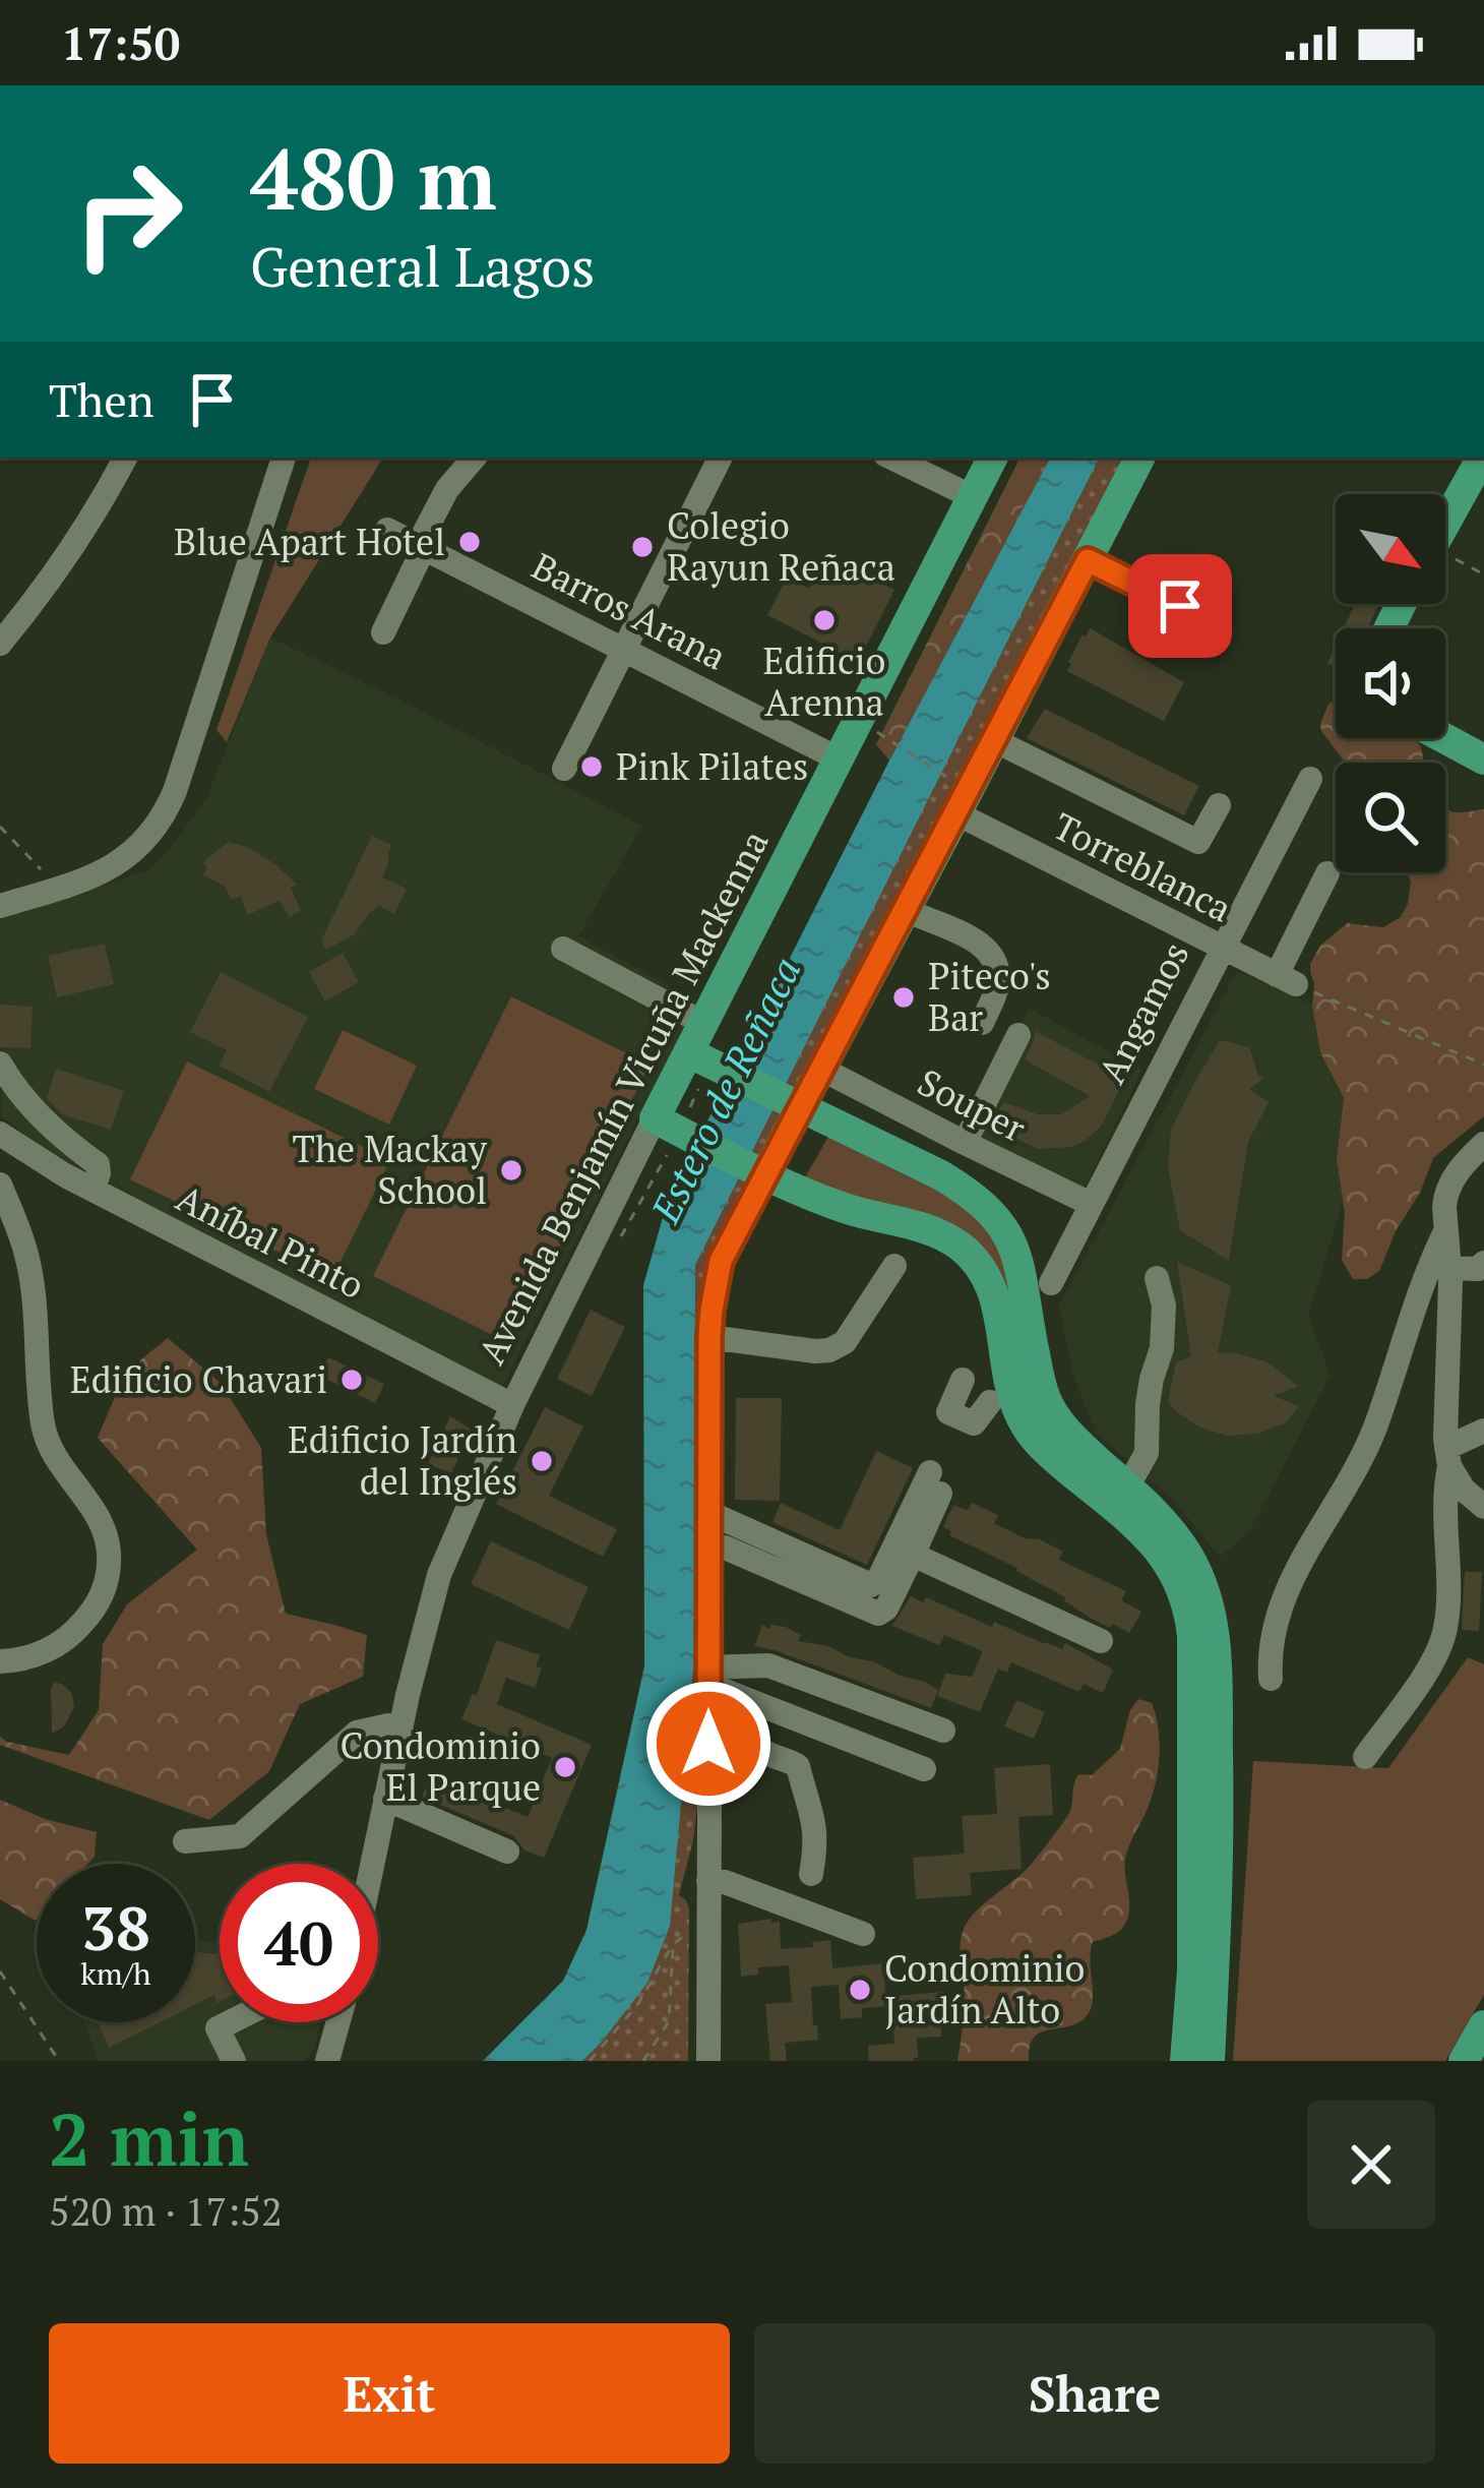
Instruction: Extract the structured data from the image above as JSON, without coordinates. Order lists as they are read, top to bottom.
{
  "streets": {
    "main road": ["Avenida Benjamín Vicuña Mackenna"],
    "street": [
      "Barros Arana",
      "Torreblanca",
      "Angamos",
      "Souper",
      "Aníbal Pinto"
    ]
  },
  "crossings": [
    ["Barros Arana", "Avenida Benjamín Vicuña Mackenna"],
    ["Torreblanca", "Angamos"],
    ["Angamos", "Souper"],
    ["Avenida Benjamín Vicuña Mackenna", "Aníbal Pinto"]
  ],
  "water": ["Estero de Reñaca"],
  "places": [
    "Blue Apart Hotel",
    "Colegio Rayun Reñaca",
    "Edificio Arenna",
    "Pink Pilates",
    "Piteco's Bar",
    "The Mackay School",
    "Edificio Chavari",
    "Edificio Jardín del Inglés",
    "Condominio El Parque",
    "Condominio Jardín Alto"
  ],
  "north": "bottom right",
  "page": {
    "status": "17:50",
    "turn": ["480 m", "General Lagos"],
    "then": "Then",
    "speed": "38 km/h",
    "limit": "40",
    "heading": ["2 min", "520 m · 17:52"],
    "buttons": ["Exit", "Share"]
  }
}
